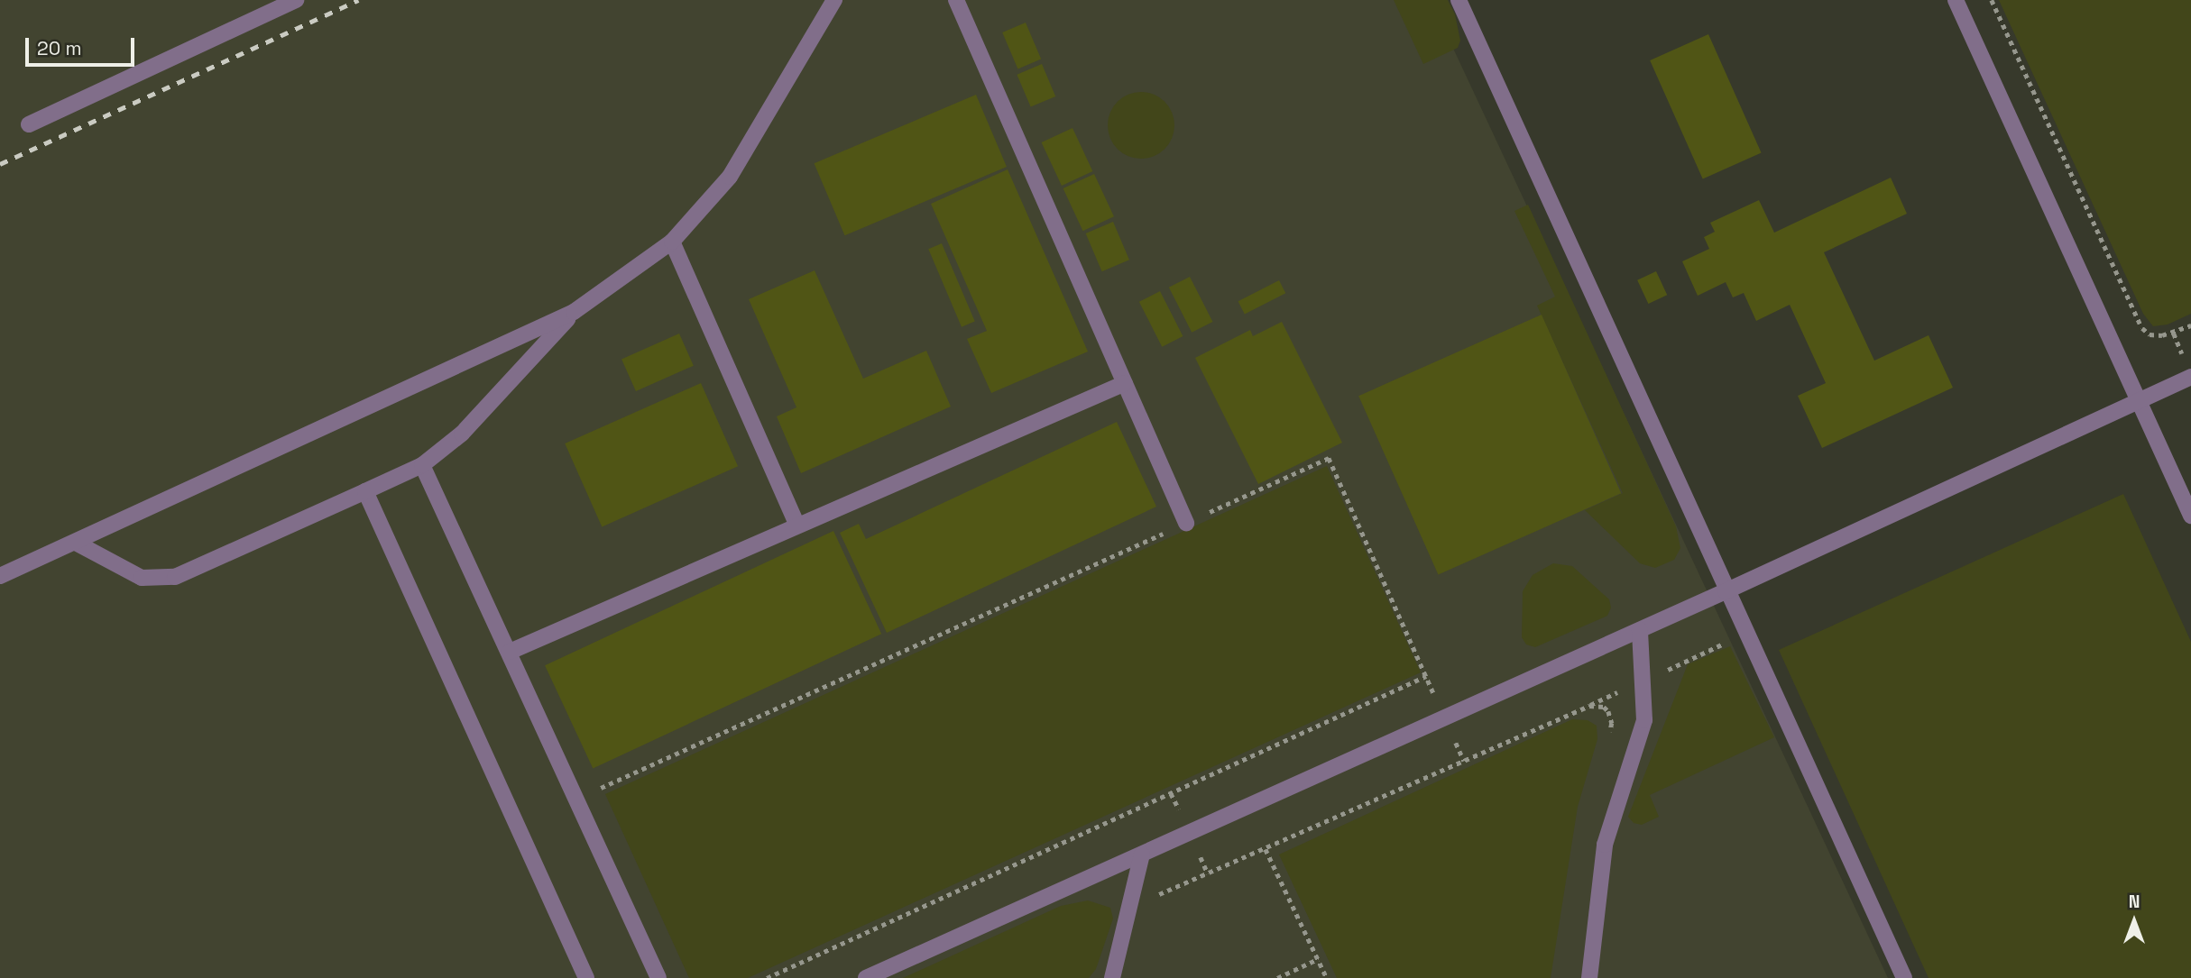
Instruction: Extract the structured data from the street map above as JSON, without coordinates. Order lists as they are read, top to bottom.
{
  "scale_bar": "20 m",
  "north": "top"
}
